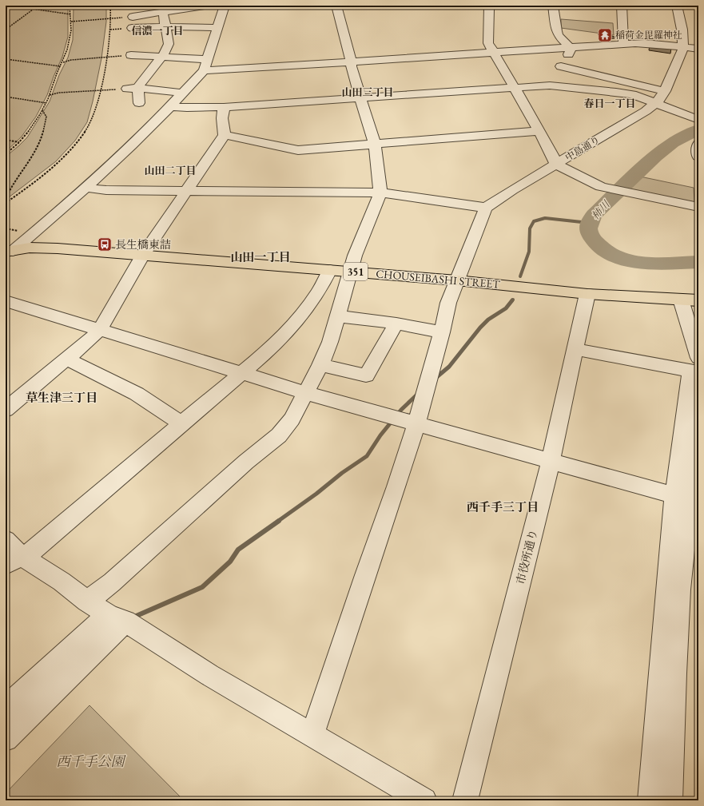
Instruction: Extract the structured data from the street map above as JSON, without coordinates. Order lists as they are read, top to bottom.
{
  "streets": {
    "highway": ["351", "CHOUSEIBASHI STREET"],
    "street": ["中島通り", "市役所通り"]
  },
  "crossings": [
    ["CHOUSEIBASHI STREET", "市役所通り"]
  ],
  "districts": [
    "信濃一丁目",
    "山田三丁目",
    "春日一丁目",
    "山田二丁目",
    "山田一丁目",
    "草生津三丁目",
    "西千手三丁目"
  ],
  "water": ["柿川"],
  "parks": ["西千手公園"],
  "places": {
    "temple": ["稲荷金毘羅神社"],
    "bus stop": ["長生橋東詰"]
  }
}
